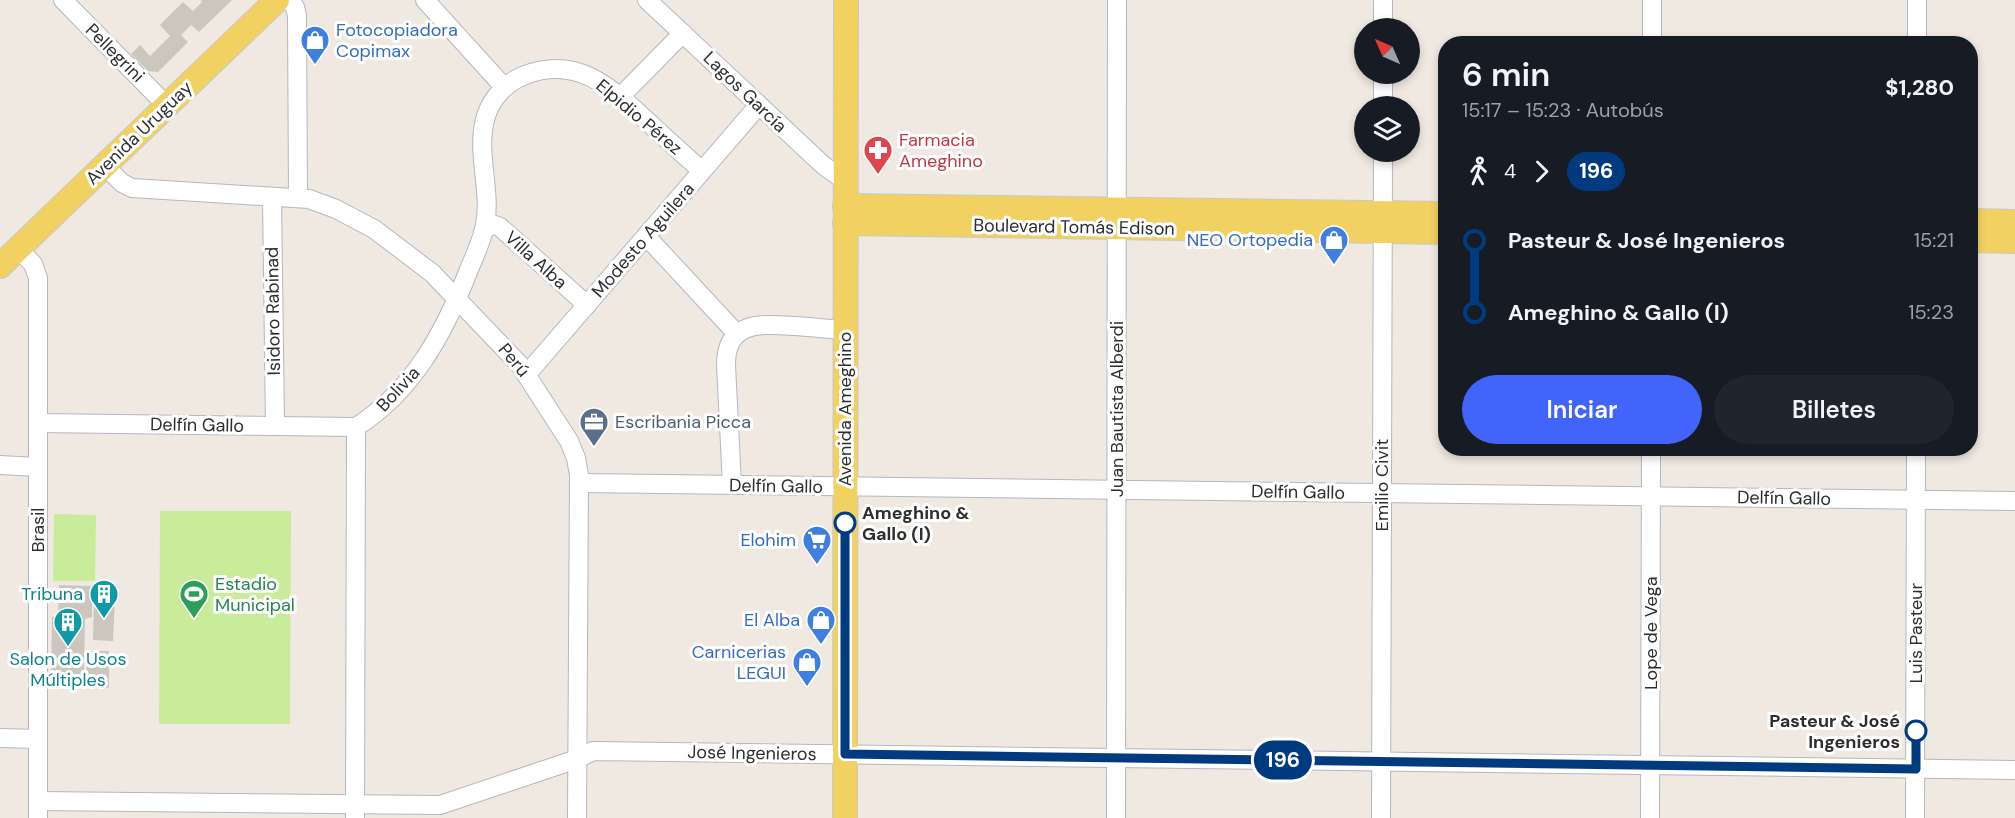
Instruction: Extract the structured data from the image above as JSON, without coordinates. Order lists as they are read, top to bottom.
{
  "streets": {
    "main road": ["Avenida Uruguay", "Boulevard Tomás Edison", "Avenida Ameghino"],
    "street": [
      "Pellegrini",
      "Lagos García",
      "Elpidio Pérez",
      "Modesto Aguilera",
      "Villa Alba",
      "Isidoro Rabinad",
      "Perú",
      "Bolivia",
      "Juan Bautista Alberdi",
      "Delfín Gallo",
      "Emilio Civit",
      "Brasil",
      "Lope de Vega",
      "Luis Pasteur",
      "José Ingenieros"
    ]
  },
  "crossings": [
    ["Pellegrini", "Avenida Uruguay"],
    ["Lagos García", "Modesto Aguilera"],
    ["Lagos García", "Avenida Ameghino"],
    ["Elpidio Pérez", "Modesto Aguilera"],
    ["Elpidio Pérez", "Bolivia"],
    ["Avenida Uruguay", "Perú"],
    ["Avenida Uruguay", "Brasil"],
    ["Boulevard Tomás Edison", "Avenida Ameghino"],
    ["Boulevard Tomás Edison", "Juan Bautista Alberdi"],
    ["Boulevard Tomás Edison", "Emilio Civit"],
    ["Modesto Aguilera", "Villa Alba"],
    ["Modesto Aguilera", "Perú"],
    ["Villa Alba", "Bolivia"],
    ["Isidoro Rabinad", "Perú"],
    ["Isidoro Rabinad", "Delfín Gallo"],
    ["Perú", "Bolivia"],
    ["Perú", "Delfín Gallo"],
    ["Perú", "José Ingenieros"],
    ["Bolivia", "Delfín Gallo"],
    ["Avenida Ameghino", "Delfín Gallo"],
    ["Avenida Ameghino", "José Ingenieros"],
    ["Juan Bautista Alberdi", "Delfín Gallo"],
    ["Juan Bautista Alberdi", "José Ingenieros"],
    ["Delfín Gallo", "Emilio Civit"],
    ["Delfín Gallo", "Brasil"],
    ["Delfín Gallo", "Lope de Vega"],
    ["Delfín Gallo", "Luis Pasteur"],
    ["Emilio Civit", "José Ingenieros"],
    ["Brasil", "José Ingenieros"],
    ["Lope de Vega", "José Ingenieros"],
    ["Luis Pasteur", "José Ingenieros"]
  ],
  "places": {
    "shop": [
      "Fotocopiadora Copimax",
      "NEO Ortopedia",
      "El Alba",
      "Carnicerias LEGUI"
    ],
    "pharmacy": ["Farmacia Ameghino"],
    "office": ["Escribania Picca"],
    "other": ["Ameghino & Gallo (I)", "Pasteur & José Ingenieros"],
    "supermarket": ["Elohim"],
    "building": ["Tribuna", "Salon de Usos Múltiples"],
    "sports": ["Estadio Municipal"]
  },
  "lines": ["bus line 196"],
  "north": "top left",
  "page": {
    "on_map": "196",
    "heading": ["6 min", "15:17 – 15:23 · Autobús", "$1,280"],
    "legs": ["4", "196"],
    "list": [
      {
        "name": "Pasteur & José Ingenieros",
        "value": "15:21"
      },
      {
        "name": "Ameghino & Gallo (I)",
        "value": "15:23"
      }
    ],
    "buttons": ["Iniciar", "Billetes"]
  }
}
